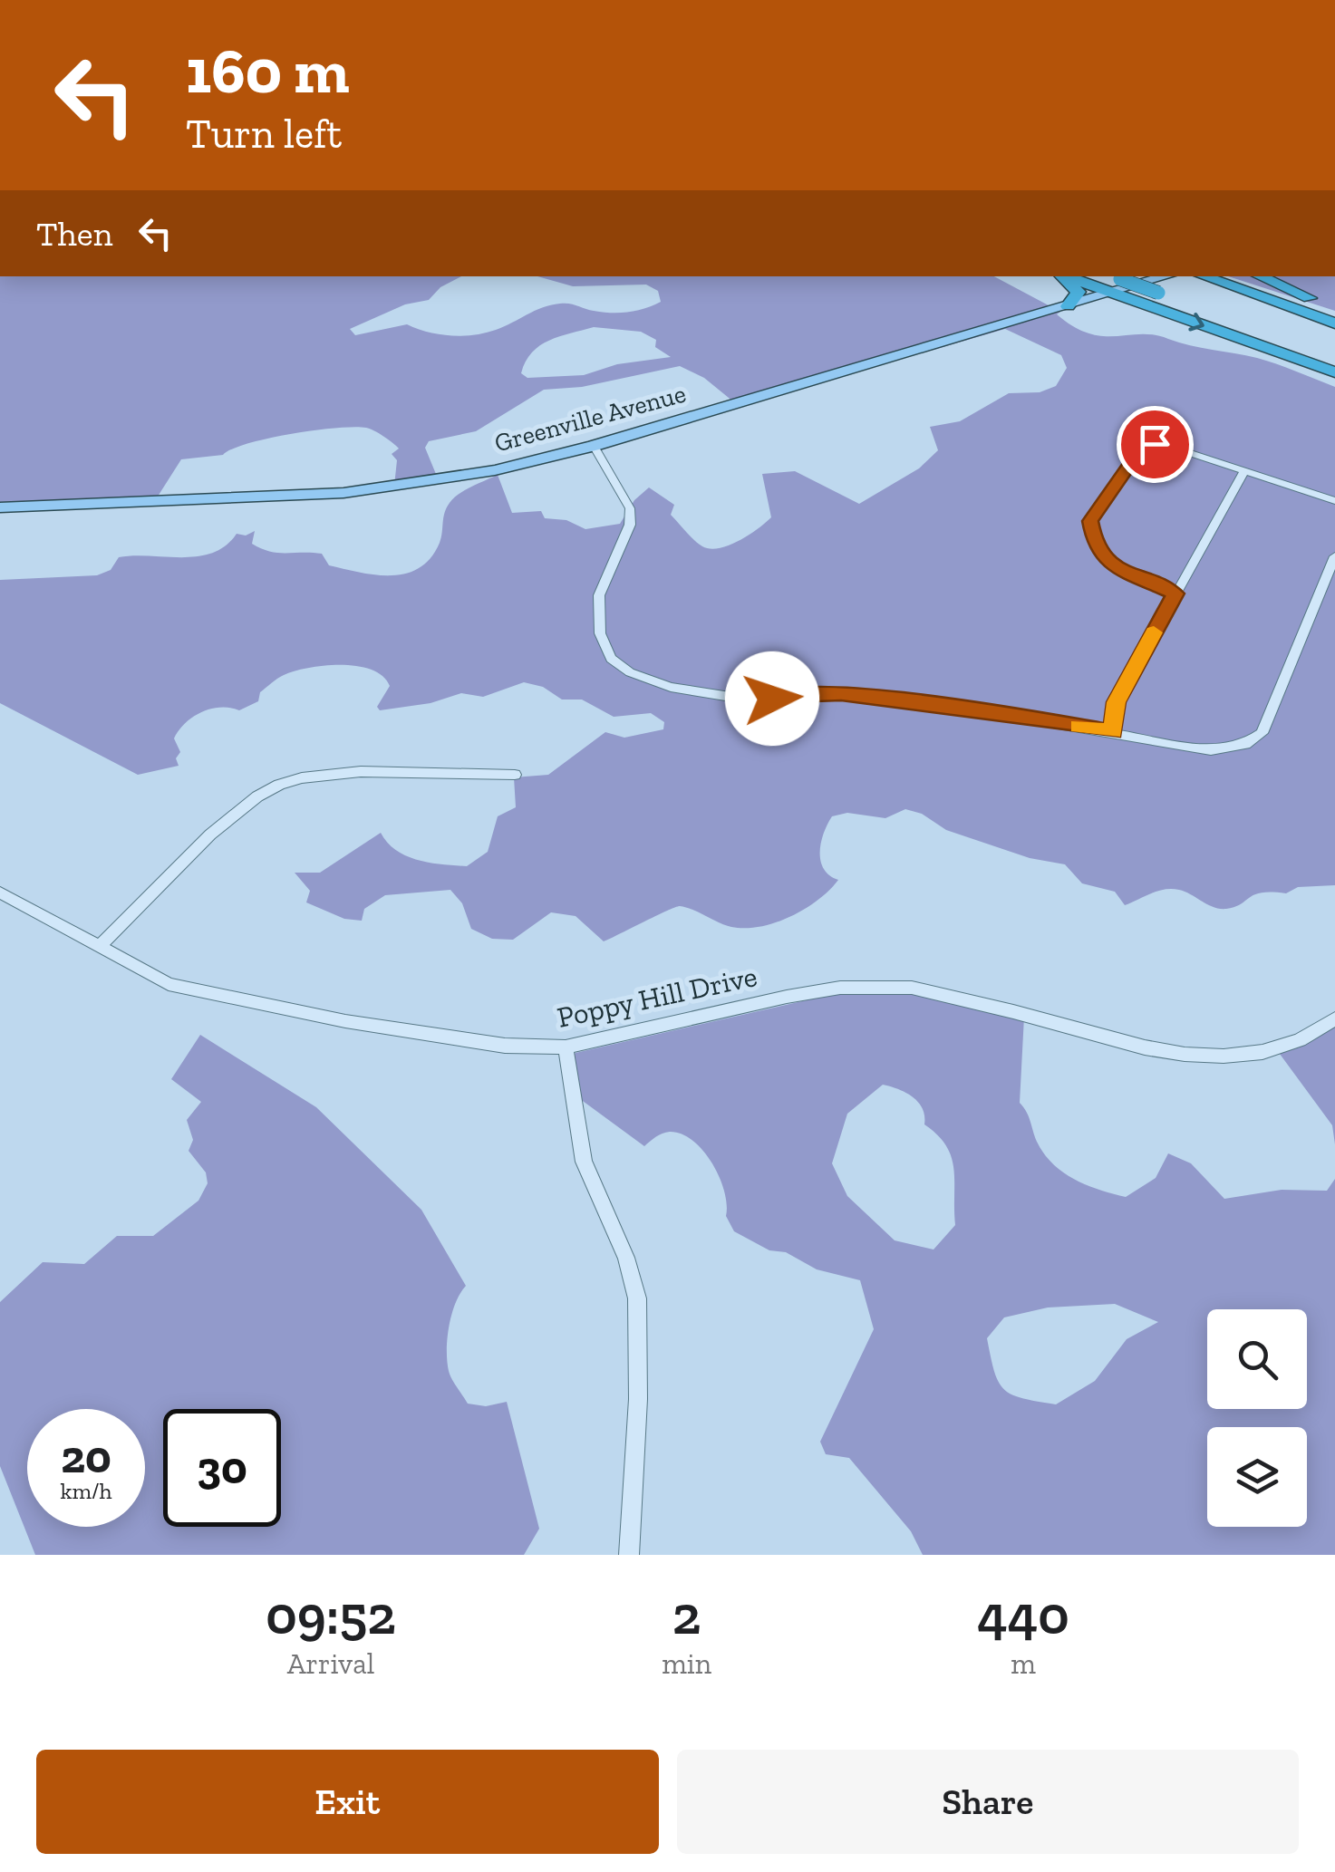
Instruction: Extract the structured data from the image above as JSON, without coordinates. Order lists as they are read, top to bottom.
{
  "streets": {
    "main road": ["Greenville Avenue"],
    "street": ["Poppy Hill Drive"]
  },
  "page": {
    "turn": ["160 m", "Turn left"],
    "then": "Then",
    "speed": "20 km/h",
    "limit": "30",
    "eta": [
      "09:52",
      "Arrival",
      "2",
      "min",
      "440",
      "m"
    ],
    "buttons": ["Exit", "Share"]
  }
}
